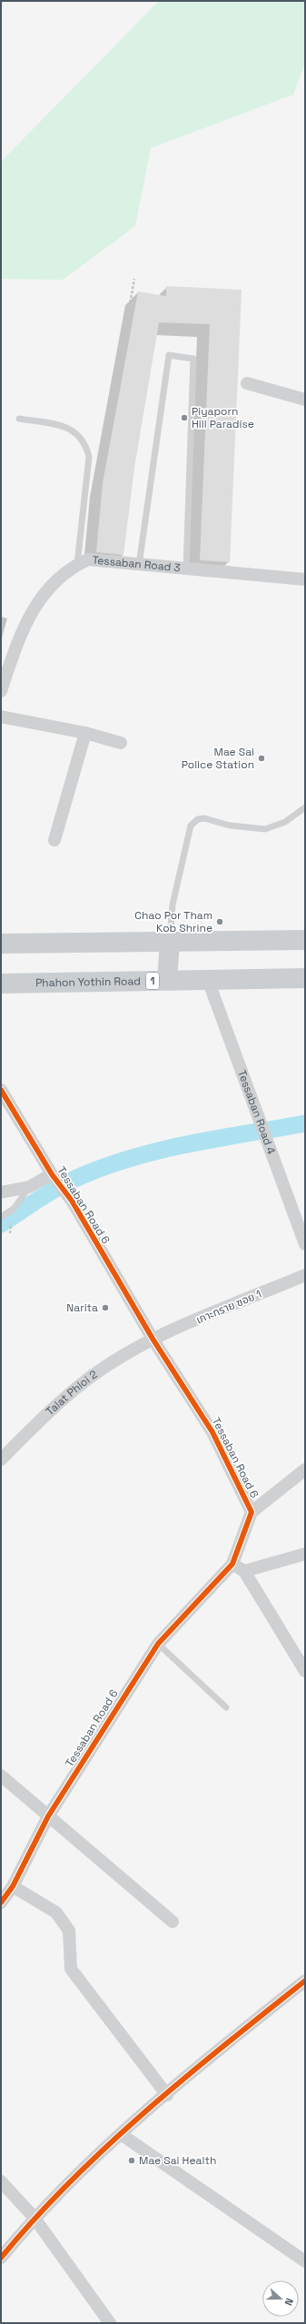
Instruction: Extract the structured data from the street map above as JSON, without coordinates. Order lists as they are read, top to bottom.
{
  "streets": {
    "main road": ["1", "Phahon Yothin Road"],
    "street": [
      "Tessaban Road 3",
      "Tessaban Road 4",
      "Tessaban Road 6",
      "เกาะทราย ซอย 1",
      "Talat Phloi 2"
    ]
  },
  "crossings": [
    ["Phahon Yothin Road", "Tessaban Road 4"],
    ["Tessaban Road 6", "เกาะทราย ซอย 1"],
    ["Tessaban Road 6", "Talat Phloi 2"],
    ["เกาะทราย ซอย 1", "Talat Phloi 2"]
  ],
  "places": [
    "Piyaporn Hill Paradise",
    "Mae Sai Police Station",
    "Chao Por Tham Kob Shrine",
    "Narita",
    "Mae Sai Health"
  ],
  "north": "right"
}
